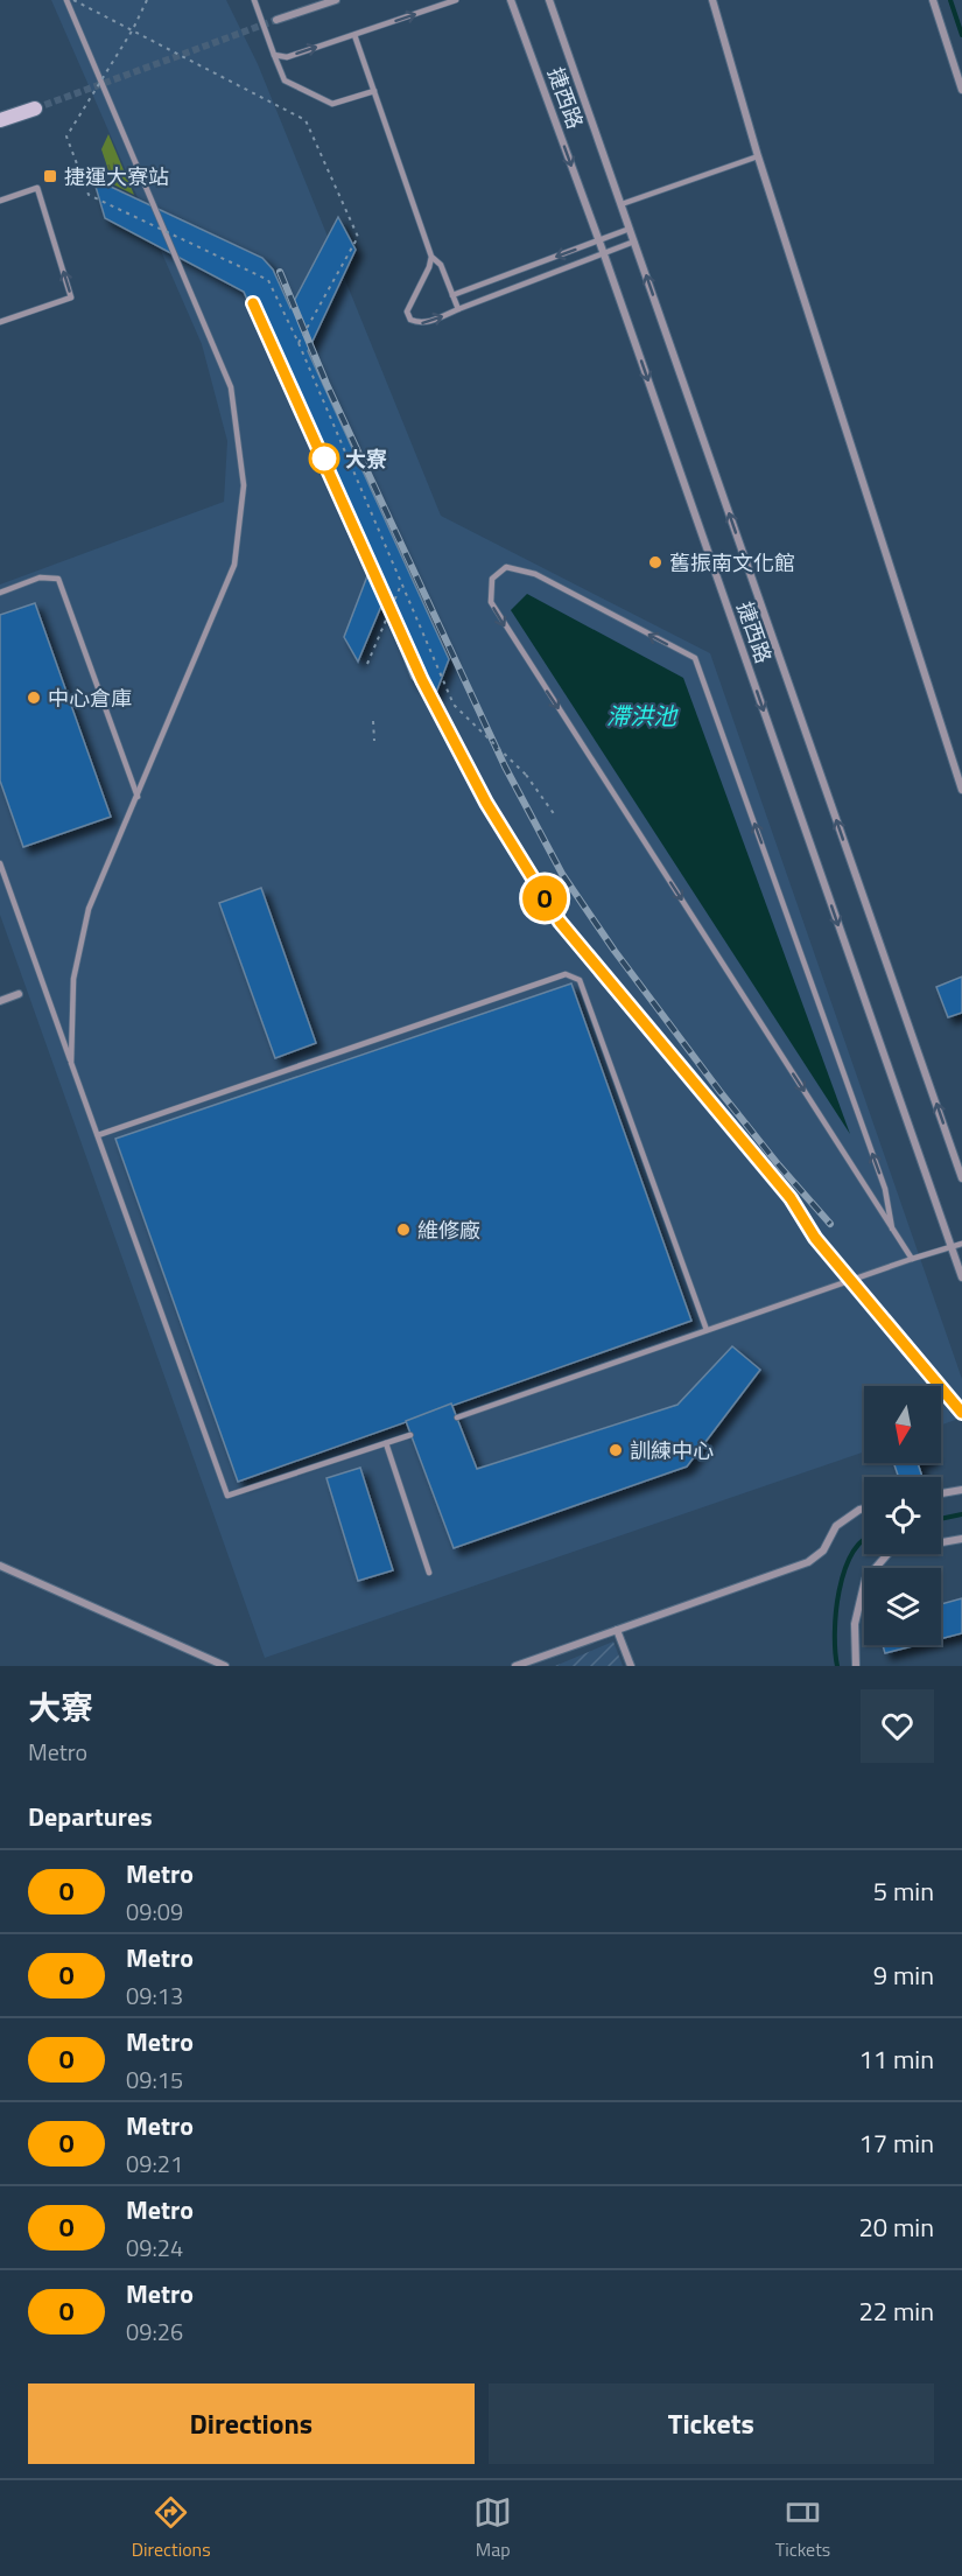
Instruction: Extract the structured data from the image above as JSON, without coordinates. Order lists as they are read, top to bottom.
{
  "streets": {
    "street": ["捷西路"]
  },
  "water": ["滯洪池"],
  "places": {
    "transit": ["捷運大寮站"],
    "other": [
      "大寮",
      "舊振南文化館",
      "中心倉庫",
      "維修廠",
      "訓練中心"
    ]
  },
  "lines": ["metro line O"],
  "north": "bottom",
  "page": {
    "on_map": "O",
    "heading": [
      ["大寮", "Metro"],
      "Departures"
    ],
    "list": [
      {
        "mark": "O",
        "name": "Metro",
        "note": "09:09",
        "value": "5 min"
      },
      {
        "mark": "O",
        "name": "Metro",
        "note": "09:13",
        "value": "9 min"
      },
      {
        "mark": "O",
        "name": "Metro",
        "note": "09:15",
        "value": "11 min"
      },
      {
        "mark": "O",
        "name": "Metro",
        "note": "09:21",
        "value": "17 min"
      },
      {
        "mark": "O",
        "name": "Metro",
        "note": "09:24",
        "value": "20 min"
      },
      {
        "mark": "O",
        "name": "Metro",
        "note": "09:26",
        "value": "22 min"
      }
    ],
    "buttons": ["Directions", "Tickets"],
    "tabs": ["Directions", "Map", "Tickets"]
  }
}
